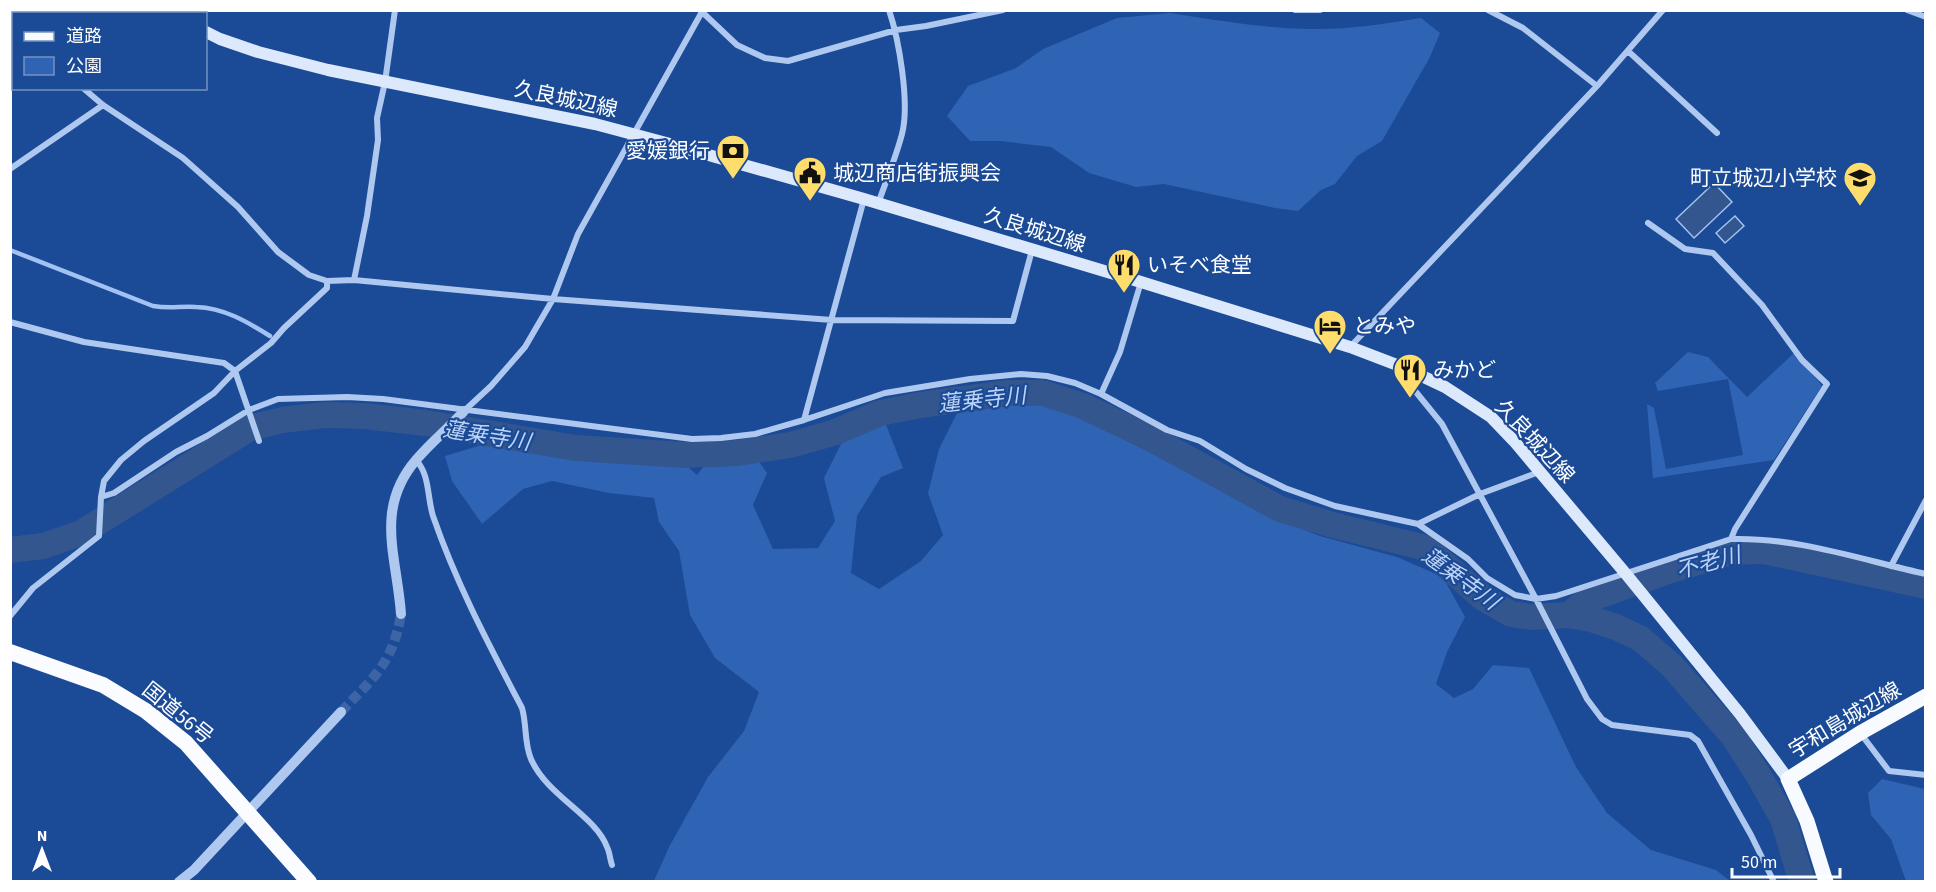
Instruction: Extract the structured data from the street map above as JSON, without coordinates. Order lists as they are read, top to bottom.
{
  "streets": {
    "highway": ["国道56号"],
    "main road": ["久良城辺線", "宇和島城辺線"]
  },
  "crossings": [
    ["久良城辺線", "宇和島城辺線"]
  ],
  "water": ["蓮乗寺川", "不老川"],
  "places": {
    "bank": ["愛媛銀行"],
    "public building": ["城辺商店街振興会"],
    "school or university": ["町立城辺小学校"],
    "restaurant": ["いそべ食堂", "みかど"],
    "hotel": ["とみや"]
  },
  "legend": ["道路", "公園"],
  "scale_bar": "50 m",
  "north": "top"
}
